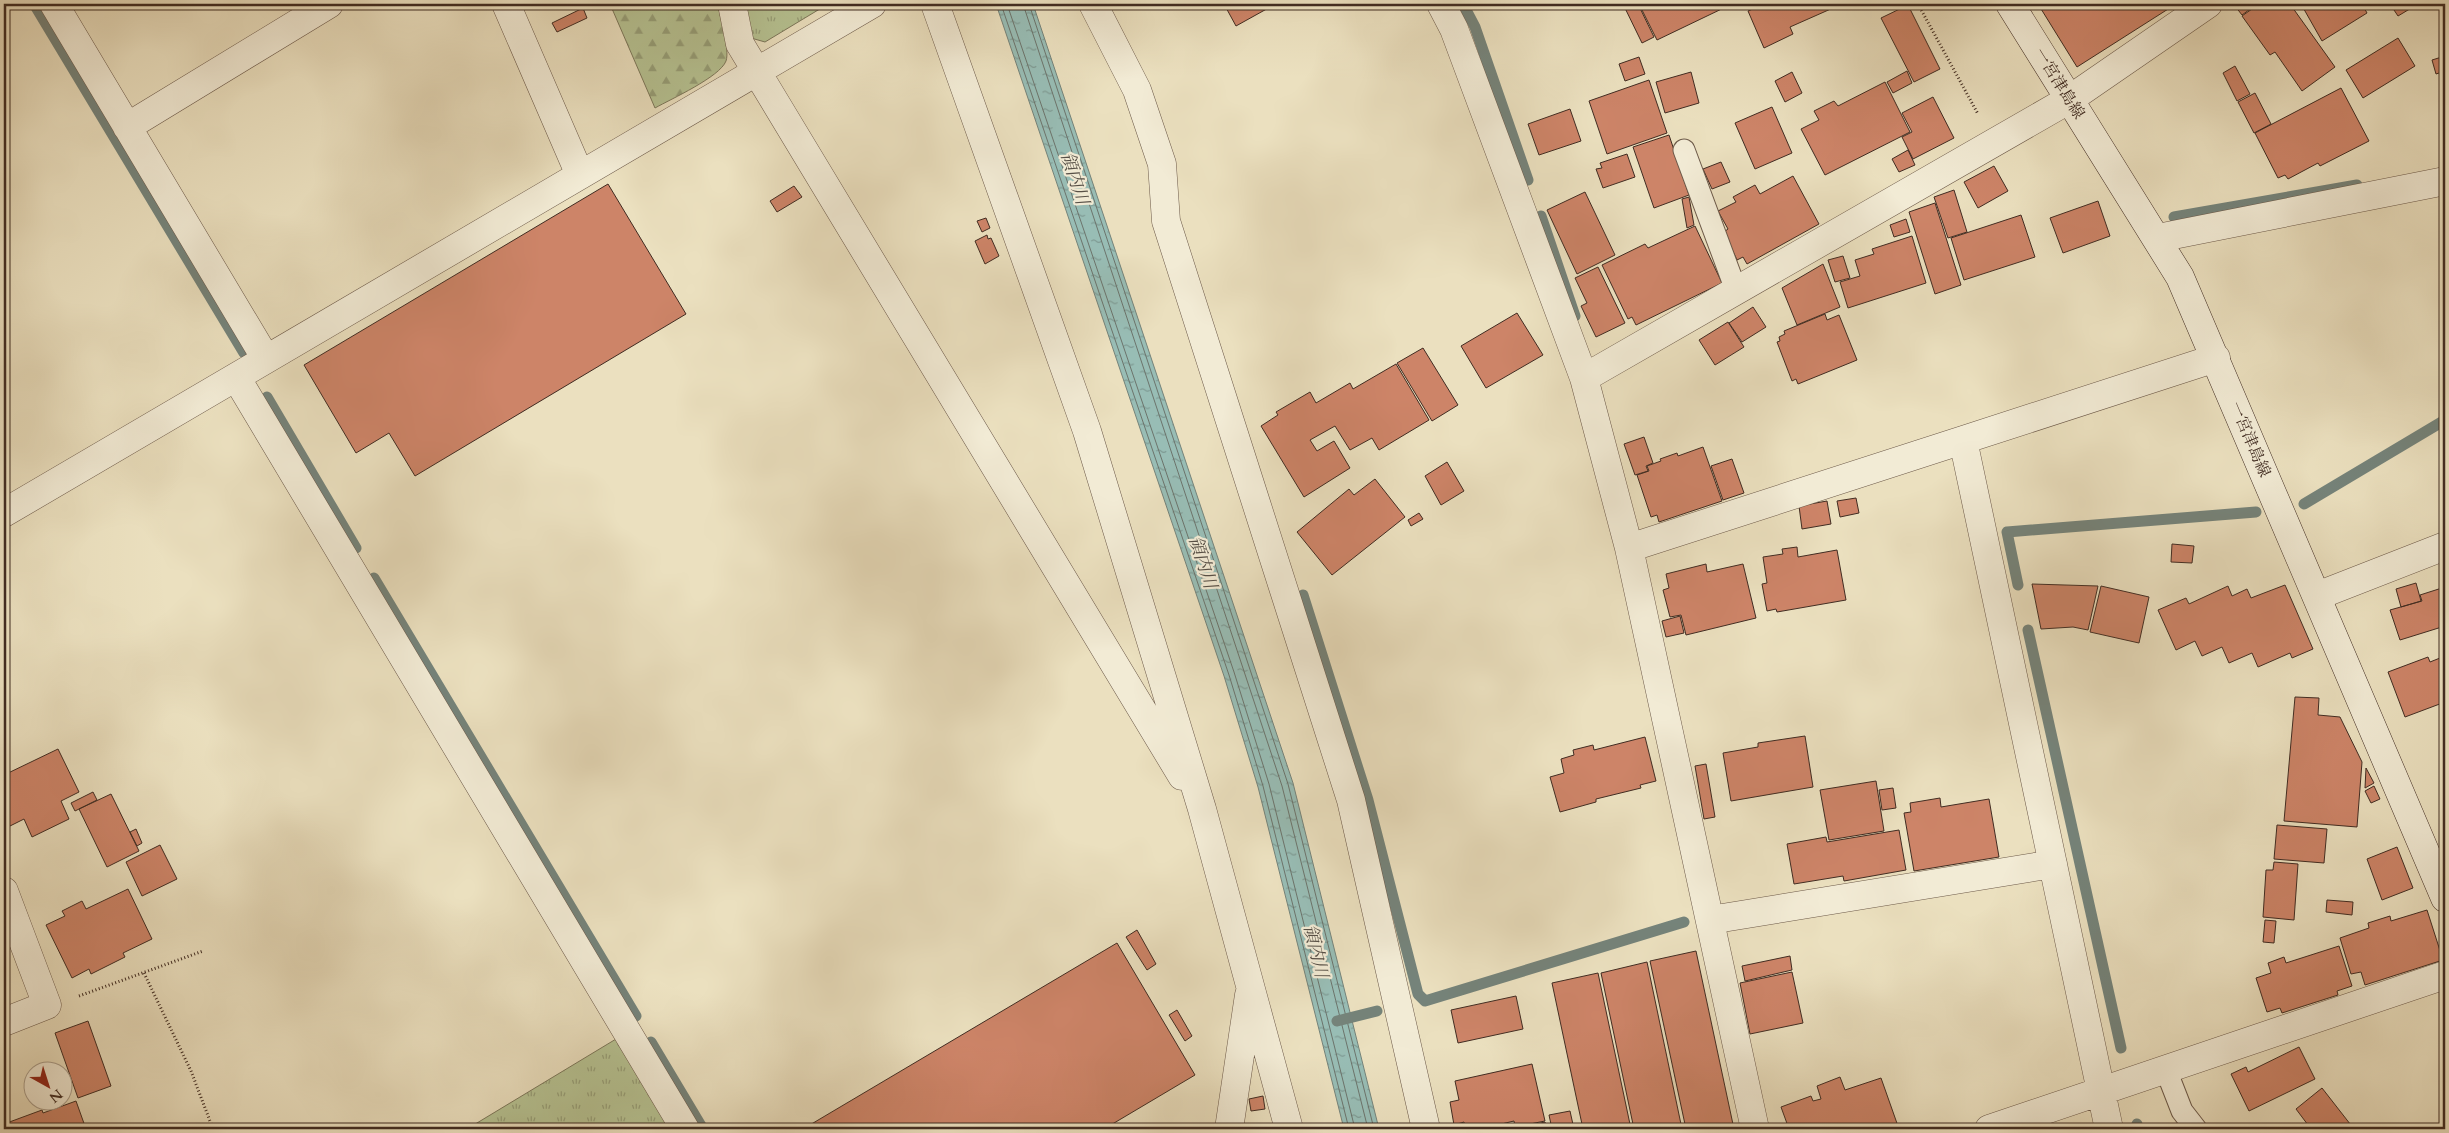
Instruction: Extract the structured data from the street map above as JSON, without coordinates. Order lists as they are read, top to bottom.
{
  "streets": {
    "street": ["一宮津島線"]
  },
  "water": ["領内川"],
  "north": "bottom right"
}
